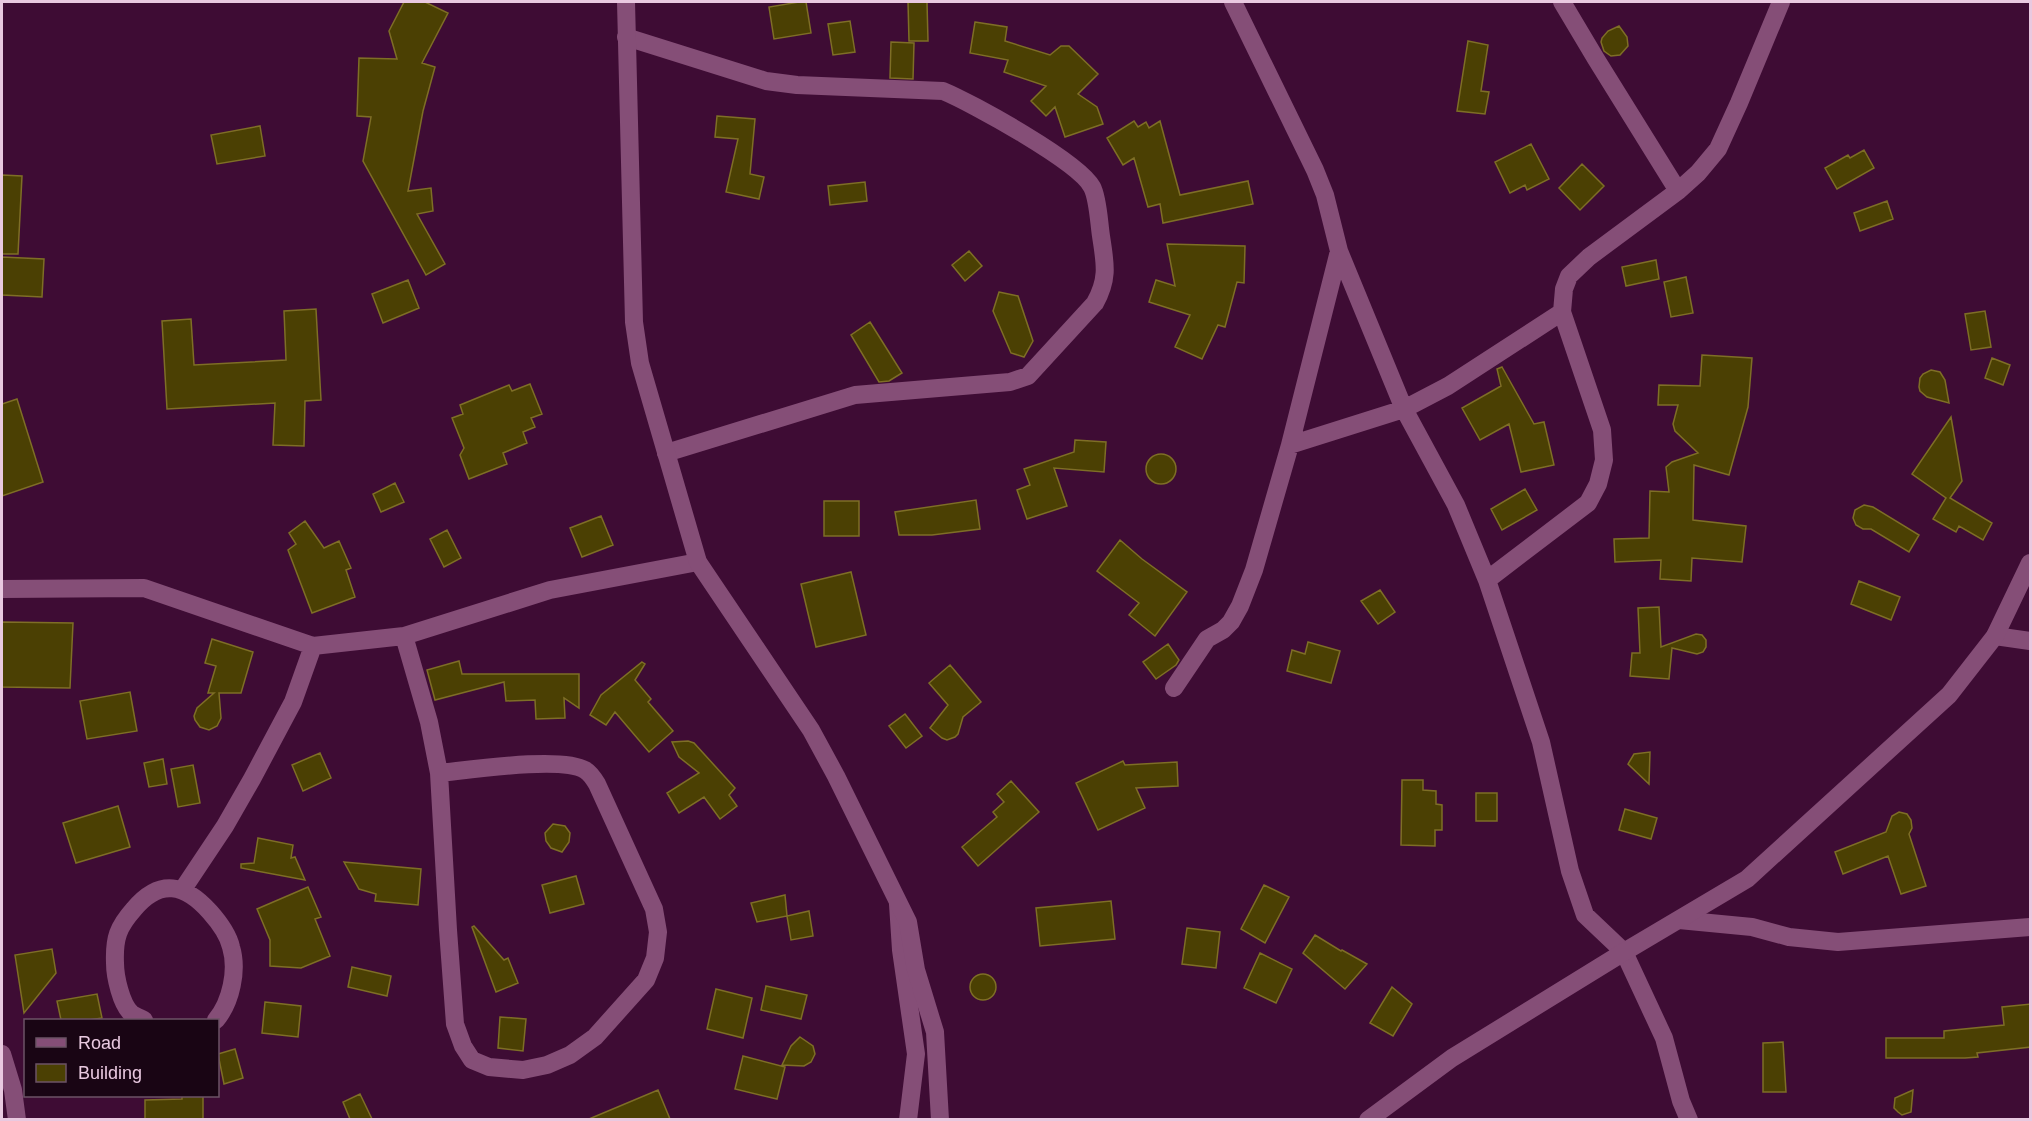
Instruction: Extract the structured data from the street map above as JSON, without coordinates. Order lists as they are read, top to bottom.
{
  "legend": ["Road", "Building"]
}
